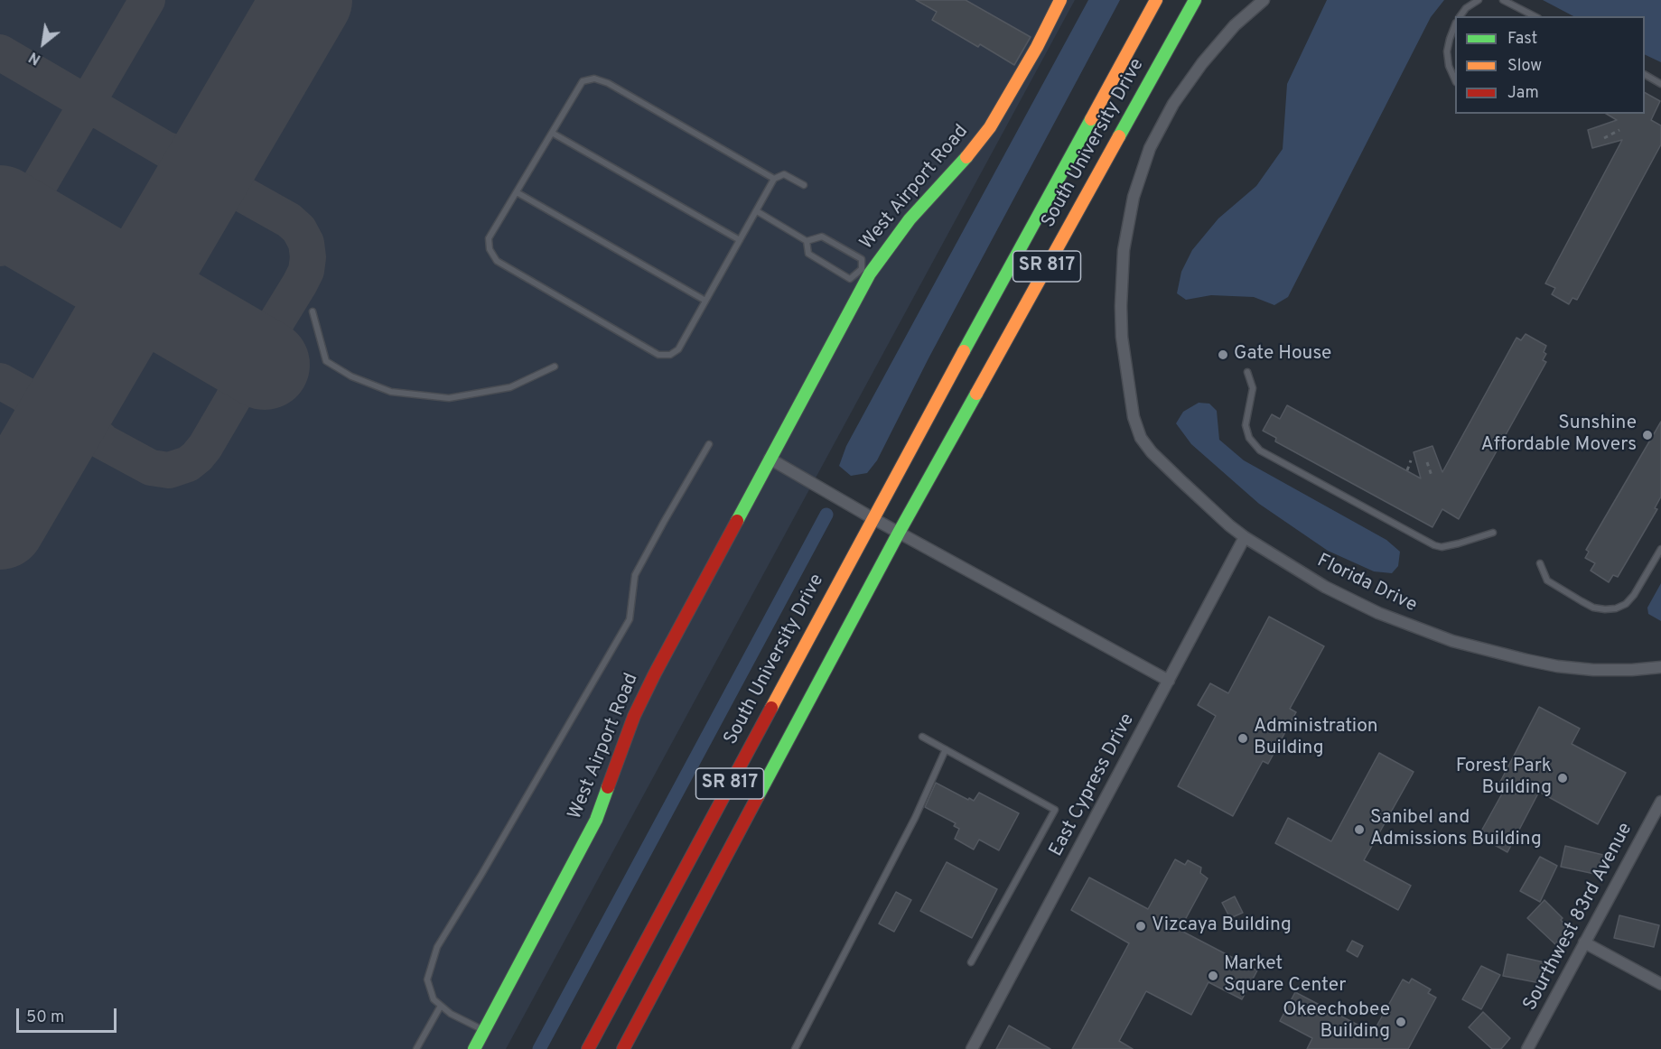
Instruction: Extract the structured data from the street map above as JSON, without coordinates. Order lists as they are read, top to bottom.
{
  "streets": {
    "main road": ["South University Drive", "West Airport Road", "SR 817"],
    "street": ["Florida Drive", "East Cypress Drive", "Sourthwest 83rd Avenue"]
  },
  "crossings": [
    ["Florida Drive", "East Cypress Drive"]
  ],
  "places": [
    "Gate House",
    "Sunshine Affordable Movers",
    "Administration Building",
    "Forest Park Building",
    "Sanibel and Admissions Building",
    "Vizcaya Building",
    "Market Square Center",
    "Okeechobee Building"
  ],
  "legend": ["Fast", "Slow", "Jam"],
  "scale_bar": "50 m",
  "north": "bottom left"
}
